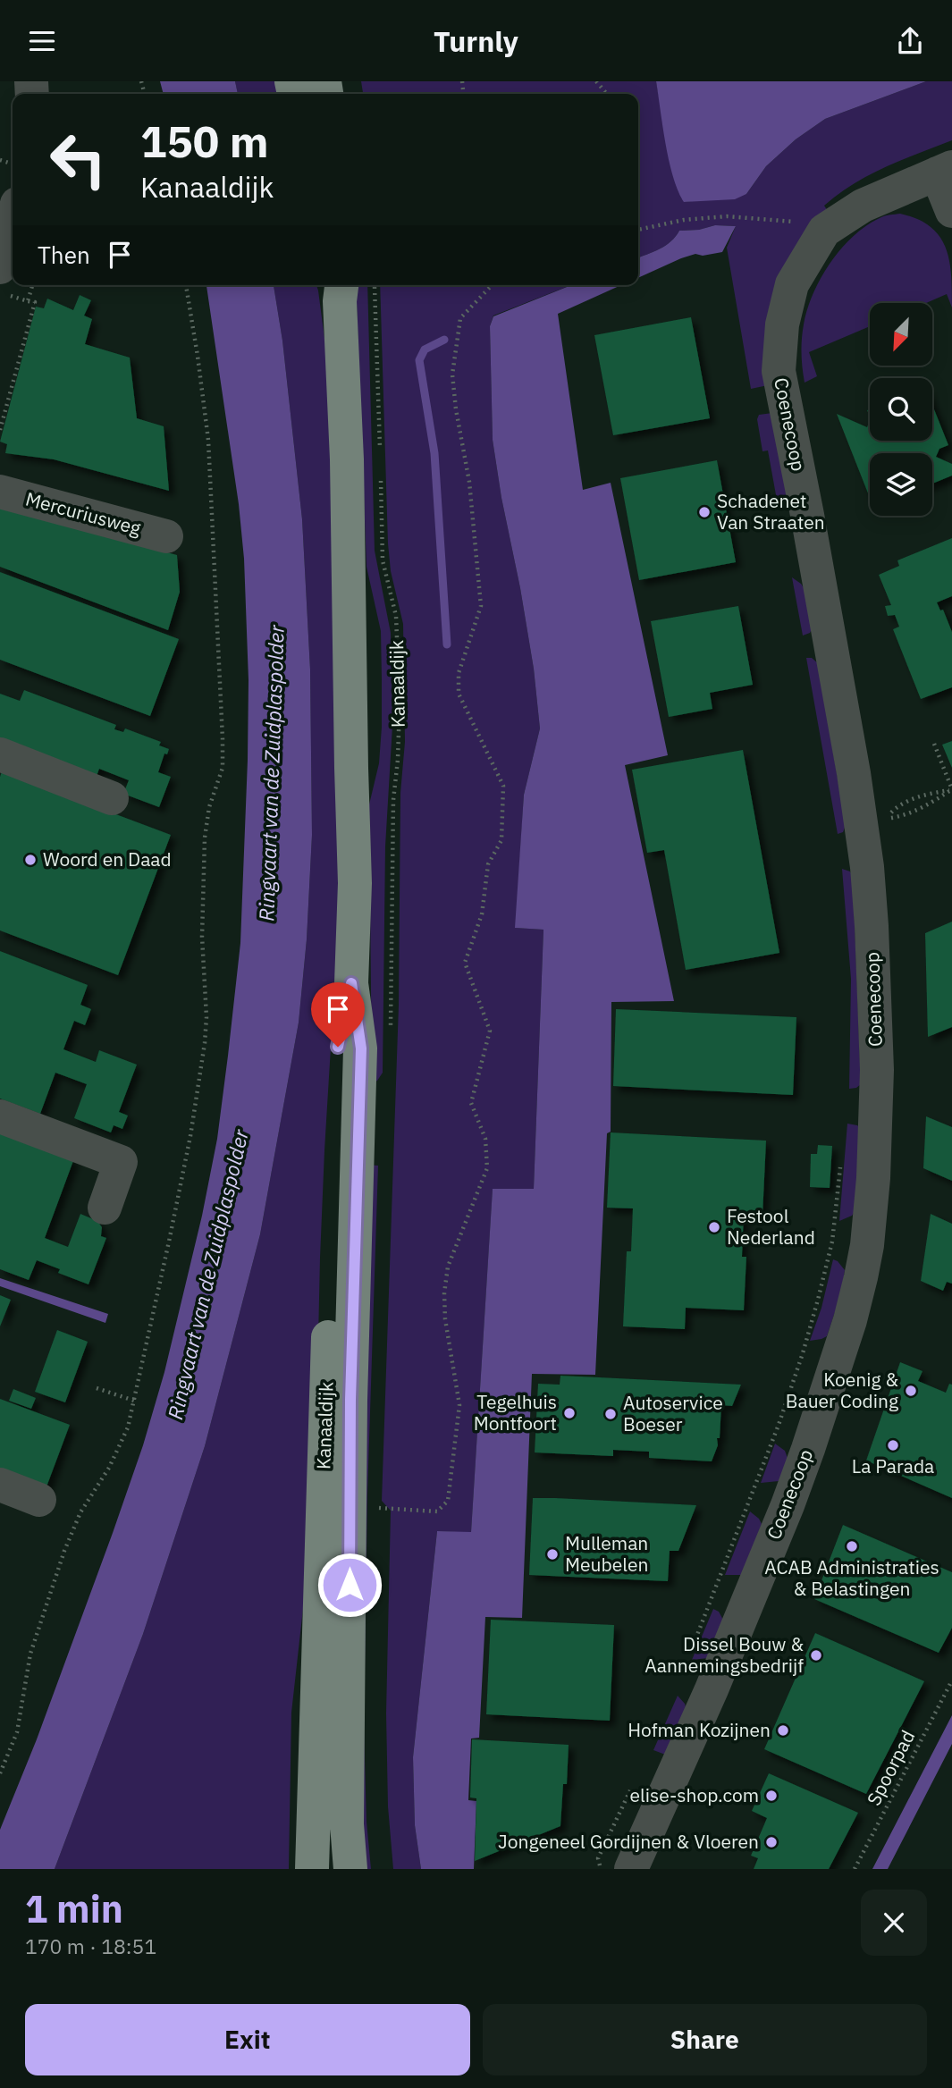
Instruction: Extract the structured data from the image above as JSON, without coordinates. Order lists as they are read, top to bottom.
{
  "streets": {
    "main road": ["Kanaaldijk"],
    "street": ["Coenecoop", "Mercuriusweg"],
    "path": ["Spoorpad"]
  },
  "water": ["Ringvaart van de Zuidplaspolder"],
  "places": [
    "Schadenet Van Straaten",
    "Woord en Daad",
    "Festool Nederland",
    "Koenig & Bauer Coding",
    "Tegelhuis Montfoort",
    "Autoservice Boeser",
    "La Parada",
    "ACAB Administraties & Belastingen",
    "Mulleman Meubelen",
    "Dissel Bouw & Aannemingsbedrijf",
    "Hofman Kozijnen",
    "elise-shop.com",
    "Jongeneel Gordijnen & Vloeren"
  ],
  "north": "bottom left",
  "page": {
    "header": "Turnly",
    "turn": ["150 m", "Kanaaldijk"],
    "then": "Then",
    "heading": ["1 min", "170 m · 18:51"],
    "buttons": ["Exit", "Share"]
  }
}
